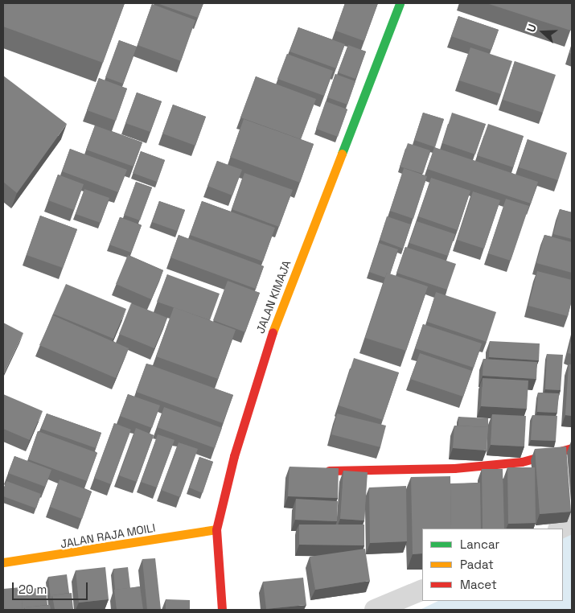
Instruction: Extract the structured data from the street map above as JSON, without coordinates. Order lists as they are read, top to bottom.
{
  "streets": {
    "street": ["JALAN KIMAJA", "JALAN RAJA MOILI"]
  },
  "crossings": [
    ["JALAN KIMAJA", "JALAN RAJA MOILI"]
  ],
  "legend": ["Lancar", "Padat", "Macet"],
  "scale_bar": "20 m",
  "north": "left"
}
